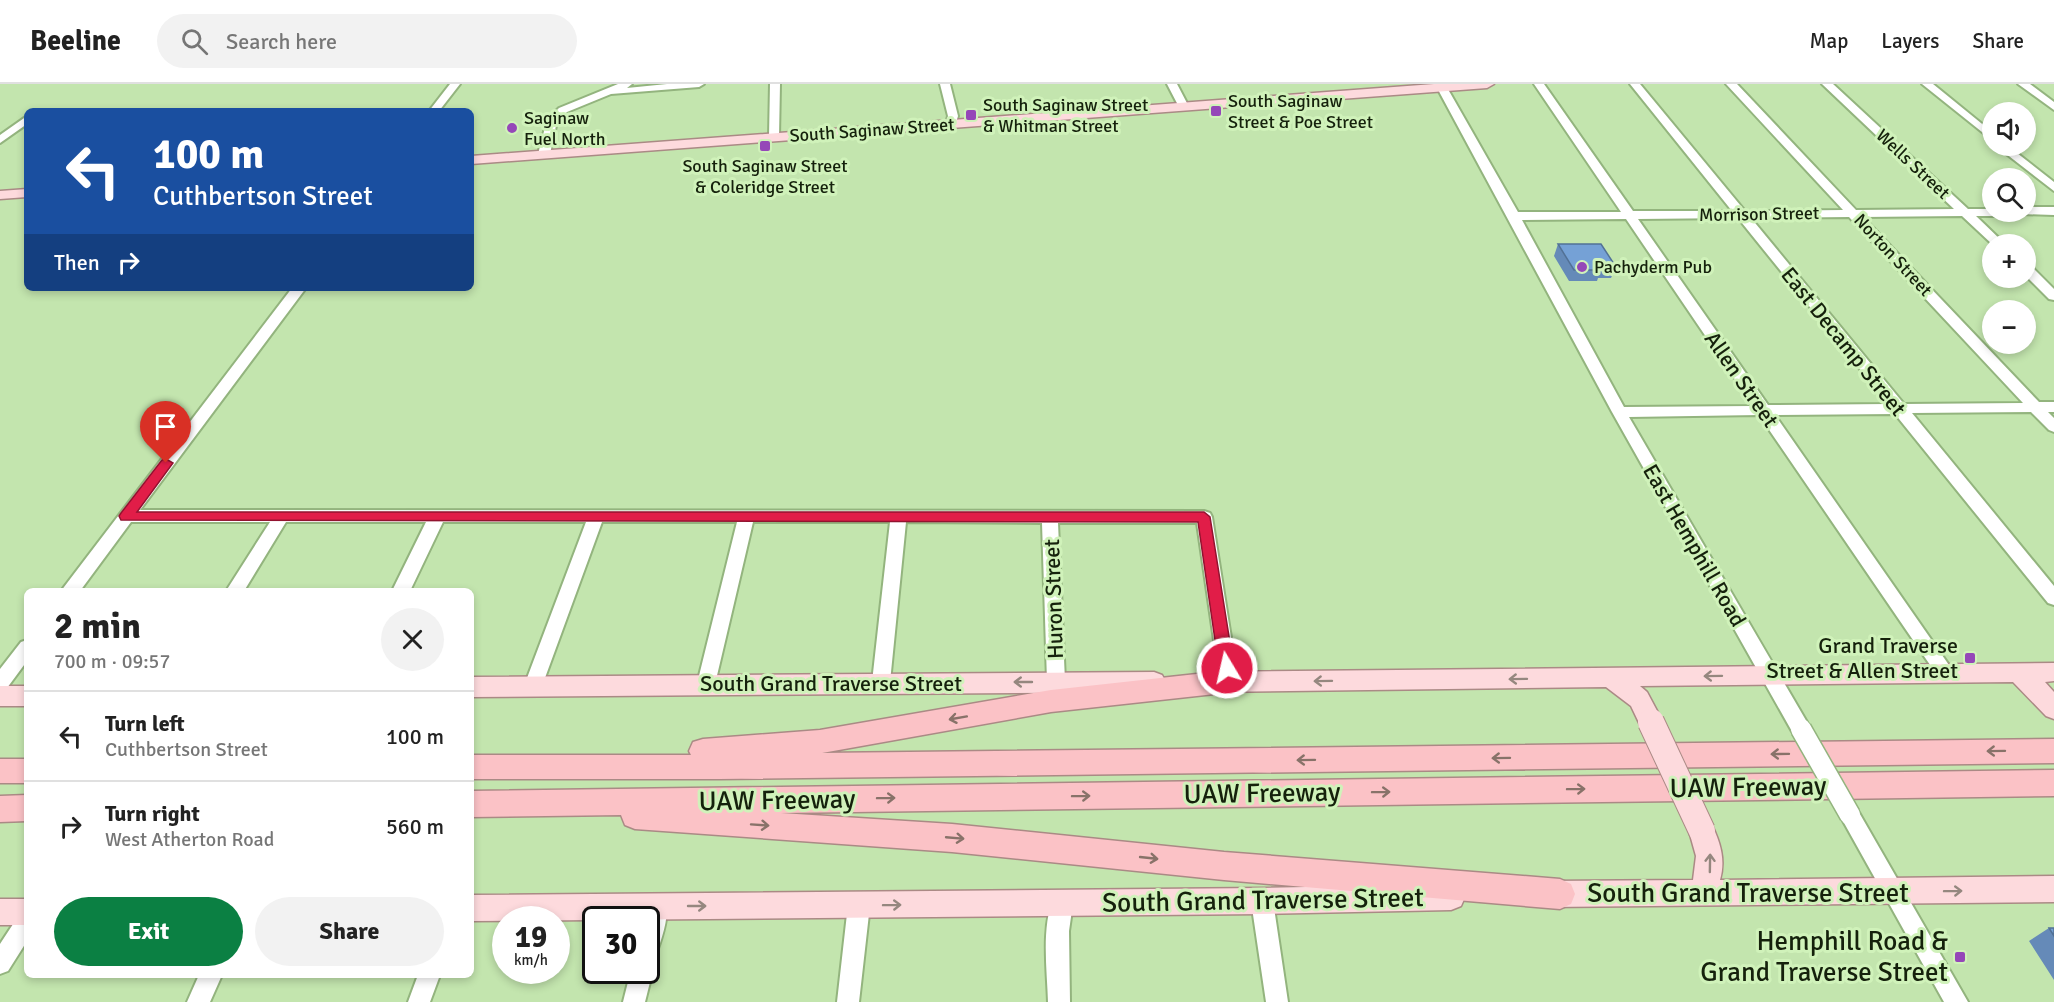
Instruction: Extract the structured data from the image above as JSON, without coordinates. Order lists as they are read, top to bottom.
{
  "streets": {
    "highway": ["UAW Freeway"],
    "main road": ["South Saginaw Street", "South Grand Traverse Street"],
    "street": [
      "Wells Street",
      "Morrison Street",
      "Norton Street",
      "East Decamp Street",
      "Allen Street",
      "East Hemphill Road",
      "Huron Street"
    ]
  },
  "crossings": [
    ["South Saginaw Street", "East Hemphill Road"],
    ["Wells Street", "Morrison Street"],
    ["Morrison Street", "Norton Street"],
    ["Morrison Street", "East Decamp Street"],
    ["Morrison Street", "Allen Street"],
    ["Morrison Street", "East Hemphill Road"],
    ["Allen Street", "South Grand Traverse Street"],
    ["East Hemphill Road", "South Grand Traverse Street"],
    ["Huron Street", "South Grand Traverse Street"]
  ],
  "places": {
    "transit": [
      "South Saginaw Street & Poe Street",
      "South Saginaw Street & Whitman Street",
      "South Saginaw Street & Coleridge Street",
      "Grand Traverse Street & Allen Street",
      "Hemphill Road & Grand Traverse Street"
    ],
    "other": ["Saginaw Fuel North", "Pachyderm Pub"]
  },
  "page": {
    "header": "Beeline",
    "search": "Search here",
    "nav": ["Map", "Layers", "Share"],
    "map_buttons": ["+", "−"],
    "turn": ["100 m", "Cuthbertson Street"],
    "then": "Then",
    "heading": ["2 min", "700 m · 09:57"],
    "list": [
      {
        "name": "Turn left",
        "note": "Cuthbertson Street",
        "value": "100 m"
      },
      {
        "name": "Turn right",
        "note": "West Atherton Road",
        "value": "560 m"
      }
    ],
    "buttons": ["Exit", "Share"],
    "speed": "19 km/h",
    "limit": "30"
  }
}
